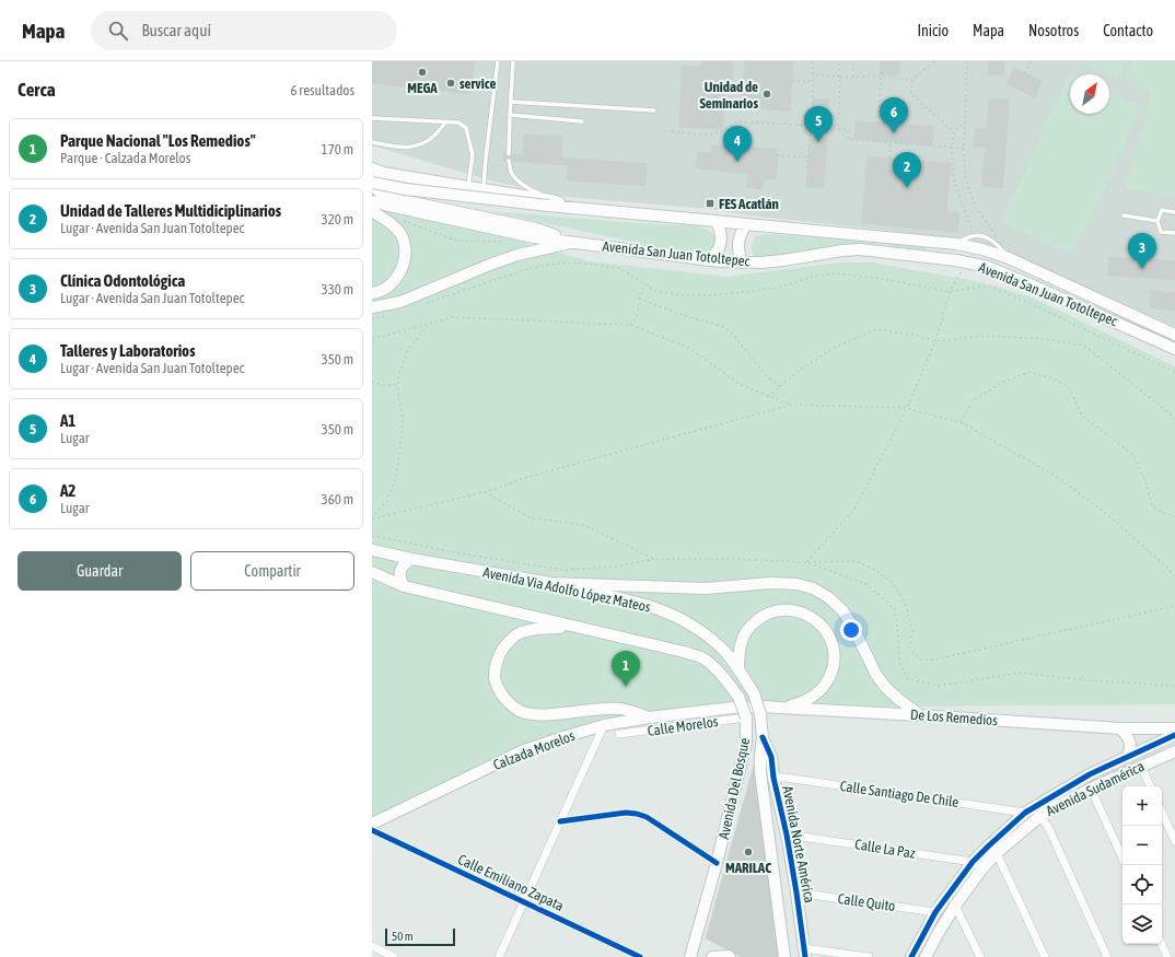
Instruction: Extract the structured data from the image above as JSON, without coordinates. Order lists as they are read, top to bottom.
{
  "streets": {
    "main road": [
      "Avenida San Juan Totoltepec",
      "Avenida Via Adolfo López Mateos",
      "De Los Remedios",
      "Calzada Morelos",
      "Avenida Del Bosque",
      "Avenida Sudamérica",
      "Avenida Norte América"
    ],
    "street": [
      "Calle Morelos",
      "Calle Santiago De Chile",
      "Calle La Paz",
      "Calle Emiliano Zapata",
      "Calle Quito"
    ]
  },
  "crossings": [
    ["Avenida Via Adolfo López Mateos", "Avenida Norte América"],
    ["De Los Remedios", "Calzada Morelos"],
    ["De Los Remedios", "Avenida Sudamérica"],
    ["Calle Morelos", "Avenida Del Bosque"],
    ["Avenida Sudamérica", "Calle Santiago De Chile"],
    ["Avenida Sudamérica", "Calle La Paz"],
    ["Avenida Sudamérica", "Calle Quito"],
    ["Calle Santiago De Chile", "Avenida Norte América"],
    ["Avenida Norte América", "Calle La Paz"],
    ["Avenida Norte América", "Calle Quito"]
  ],
  "places": {
    "other": [
      "MEGA",
      "service",
      "Unidad de Seminarios",
      "MARILAC"
    ],
    "transit": ["FES Acatlán"]
  },
  "scale_bar": "50 m",
  "north": "top right",
  "page": {
    "header": "Mapa",
    "search": "Buscar aquí",
    "nav": [
      "Inicio",
      "Mapa",
      "Nosotros",
      "Contacto"
    ],
    "heading": ["Cerca", "6 resultados"],
    "pins": [
      "6",
      "5",
      "4",
      "2",
      "3",
      "1"
    ],
    "list": [
      {
        "mark": "1",
        "name": "Parque Nacional \"Los Remedios\"",
        "note": "Parque · Calzada Morelos",
        "value": "170 m"
      },
      {
        "mark": "2",
        "name": "Unidad de Talleres Multidiciplinarios",
        "note": "Lugar · Avenida San Juan Totoltepec",
        "value": "320 m"
      },
      {
        "mark": "3",
        "name": "Clínica Odontológica",
        "note": "Lugar · Avenida San Juan Totoltepec",
        "value": "330 m"
      },
      {
        "mark": "4",
        "name": "Talleres y Laboratorios",
        "note": "Lugar · Avenida San Juan Totoltepec",
        "value": "350 m"
      },
      {
        "mark": "5",
        "name": "A1",
        "note": "Lugar",
        "value": "350 m"
      },
      {
        "mark": "6",
        "name": "A2",
        "note": "Lugar",
        "value": "360 m"
      }
    ],
    "buttons": ["Guardar", "Compartir"],
    "map_buttons": ["+", "−"],
    "scale": "50 m"
  }
}
